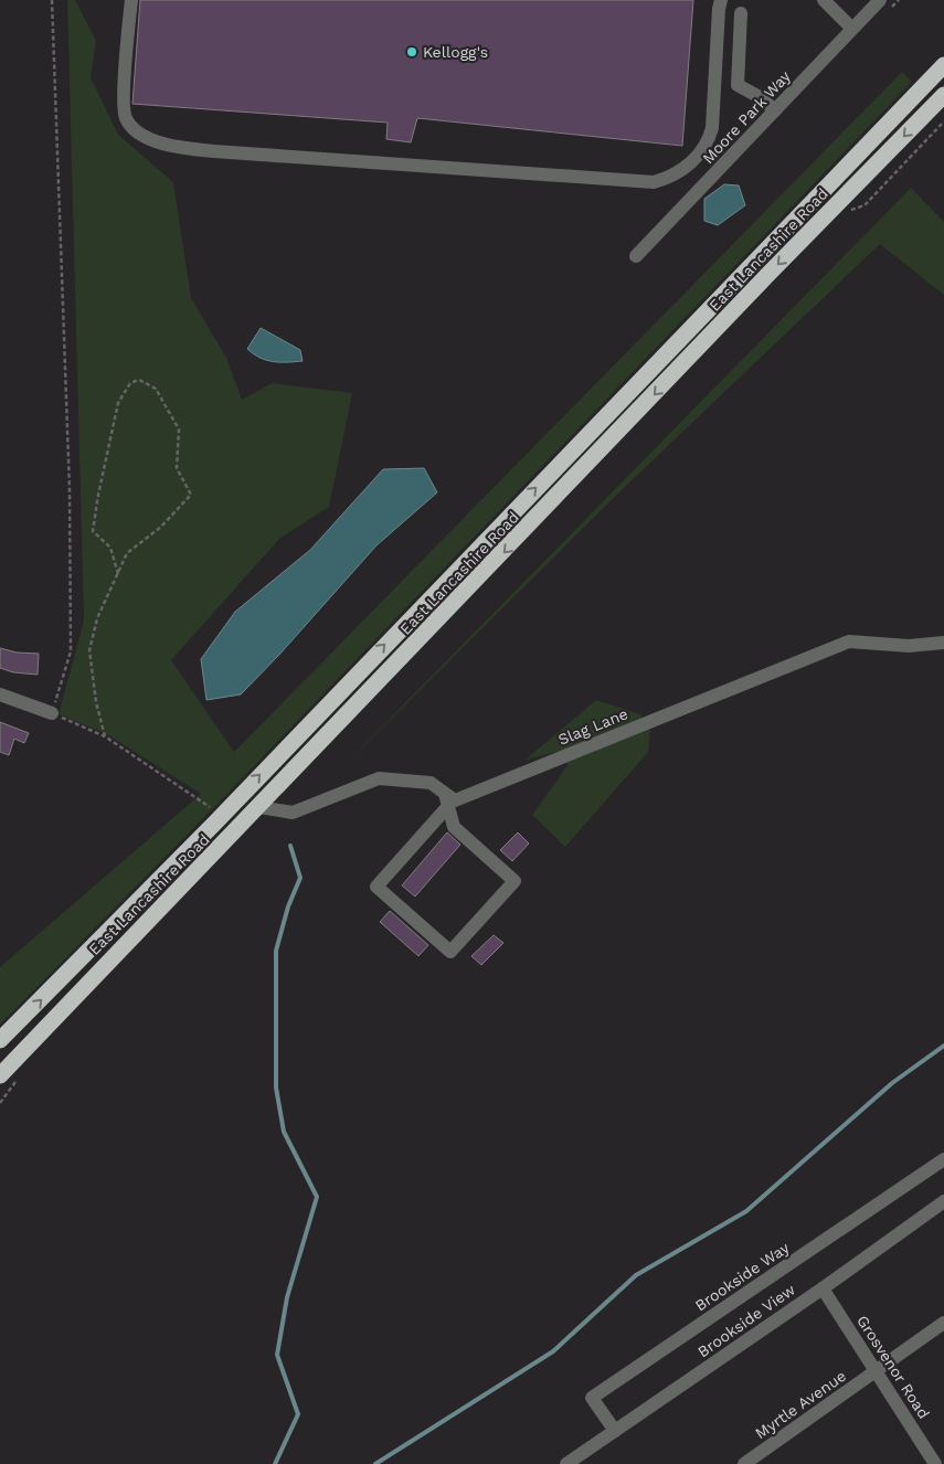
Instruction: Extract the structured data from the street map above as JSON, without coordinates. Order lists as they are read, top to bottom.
{
  "streets": {
    "highway": ["East Lancashire Road"],
    "street": [
      "Moore Park Way",
      "Slag Lane",
      "Brookside Way",
      "Brookside View",
      "Grosvenor Road",
      "Myrtle Avenue"
    ]
  },
  "crossings": [
    ["East Lancashire Road", "Slag Lane"],
    ["Brookside Way", "Brookside View"],
    ["Brookside View", "Grosvenor Road"],
    ["Grosvenor Road", "Myrtle Avenue"]
  ],
  "places": ["Kellogg's"]
}
